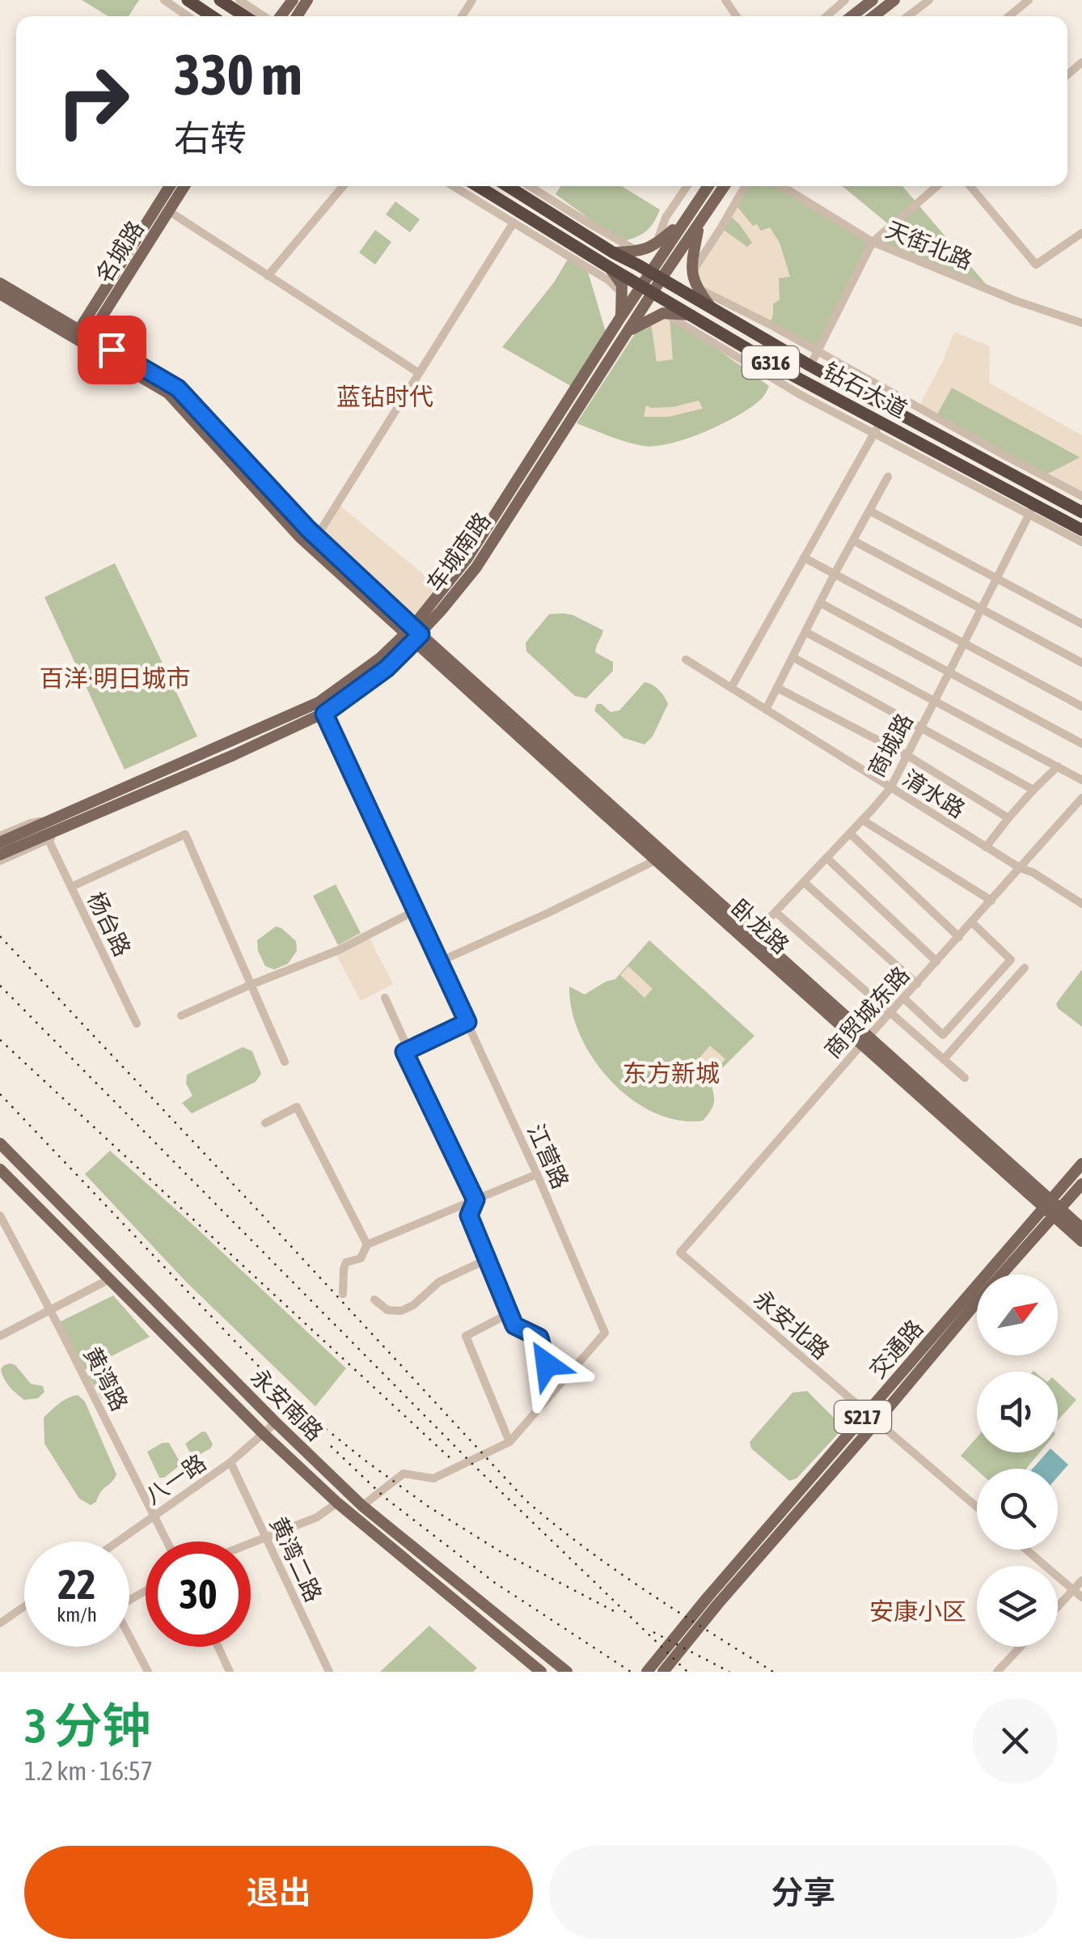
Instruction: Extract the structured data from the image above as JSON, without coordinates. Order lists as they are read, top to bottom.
{
  "streets": {
    "highway": ["G316", "钻石大道"],
    "main road": [
      "名城路",
      "车城南路",
      "卧龙路",
      "交通路",
      "永安南路",
      "S217"
    ],
    "street": [
      "天街北路",
      "商城路",
      "淯水路",
      "杨台路",
      "商贸城东路",
      "江营路",
      "永安北路",
      "黄湾路",
      "八一路",
      "黄湾二路"
    ]
  },
  "crossings": [
    ["钻石大道", "车城南路"],
    ["钻石大道", "商城路"],
    ["车城南路", "卧龙路"],
    ["车城南路", "江营路"],
    ["商城路", "淯水路"],
    ["商城路", "卧龙路"],
    ["淯水路", "商贸城东路"],
    ["卧龙路", "商贸城东路"],
    ["卧龙路", "交通路"],
    ["商贸城东路", "永安北路"],
    ["江营路", "永安南路"],
    ["永安北路", "交通路"],
    ["黄湾路", "八一路"],
    ["永安南路", "八一路"],
    ["八一路", "黄湾二路"]
  ],
  "districts": [
    "蓝钻时代",
    "百洋·明日城市",
    "东方新城",
    "安康小区"
  ],
  "north": "top right",
  "page": {
    "turn": ["330 m", "右转"],
    "speed": "22 km/h",
    "limit": "30",
    "heading": ["3 分钟", "1.2 km · 16:57"],
    "buttons": ["退出", "分享"]
  }
}
